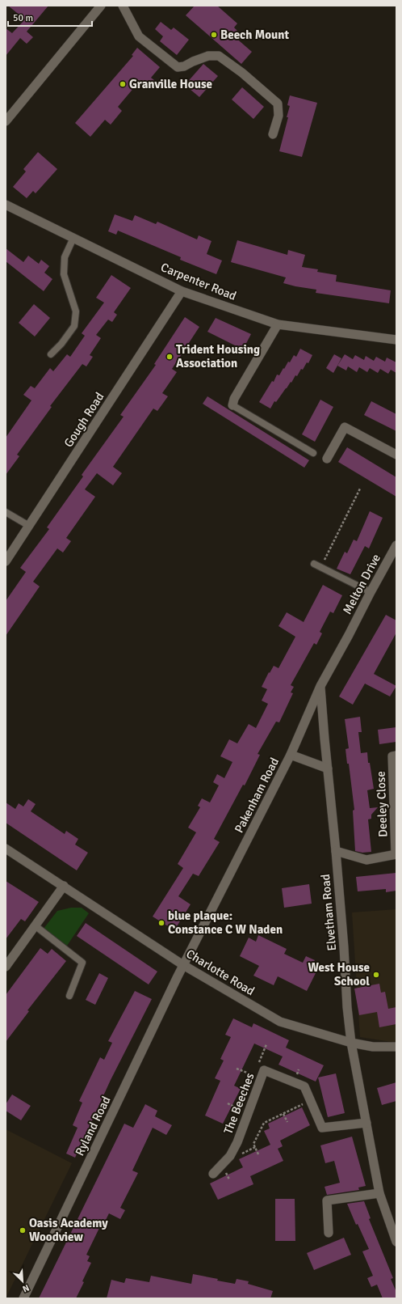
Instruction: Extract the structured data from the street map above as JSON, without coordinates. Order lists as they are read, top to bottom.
{
  "streets": {
    "street": [
      "Carpenter Road",
      "Gough Road",
      "Melton Drive",
      "Pakenham Road",
      "Deeley Close",
      "Elvetham Road",
      "Charlotte Road",
      "The Beeches",
      "Ryland Road"
    ]
  },
  "crossings": [
    ["Carpenter Road", "Gough Road"],
    ["Melton Drive", "Pakenham Road"],
    ["Pakenham Road", "Elvetham Road"],
    ["Pakenham Road", "Charlotte Road"],
    ["Pakenham Road", "Ryland Road"],
    ["Elvetham Road", "Charlotte Road"],
    ["Elvetham Road", "The Beeches"],
    ["Charlotte Road", "Ryland Road"]
  ],
  "places": [
    "Beech Mount",
    "Granville House",
    "Trident Housing Association",
    "blue plaque: Constance C W Naden",
    "West House School",
    "Oasis Academy Woodview"
  ],
  "scale_bar": "50 m",
  "north": "bottom right"
}
